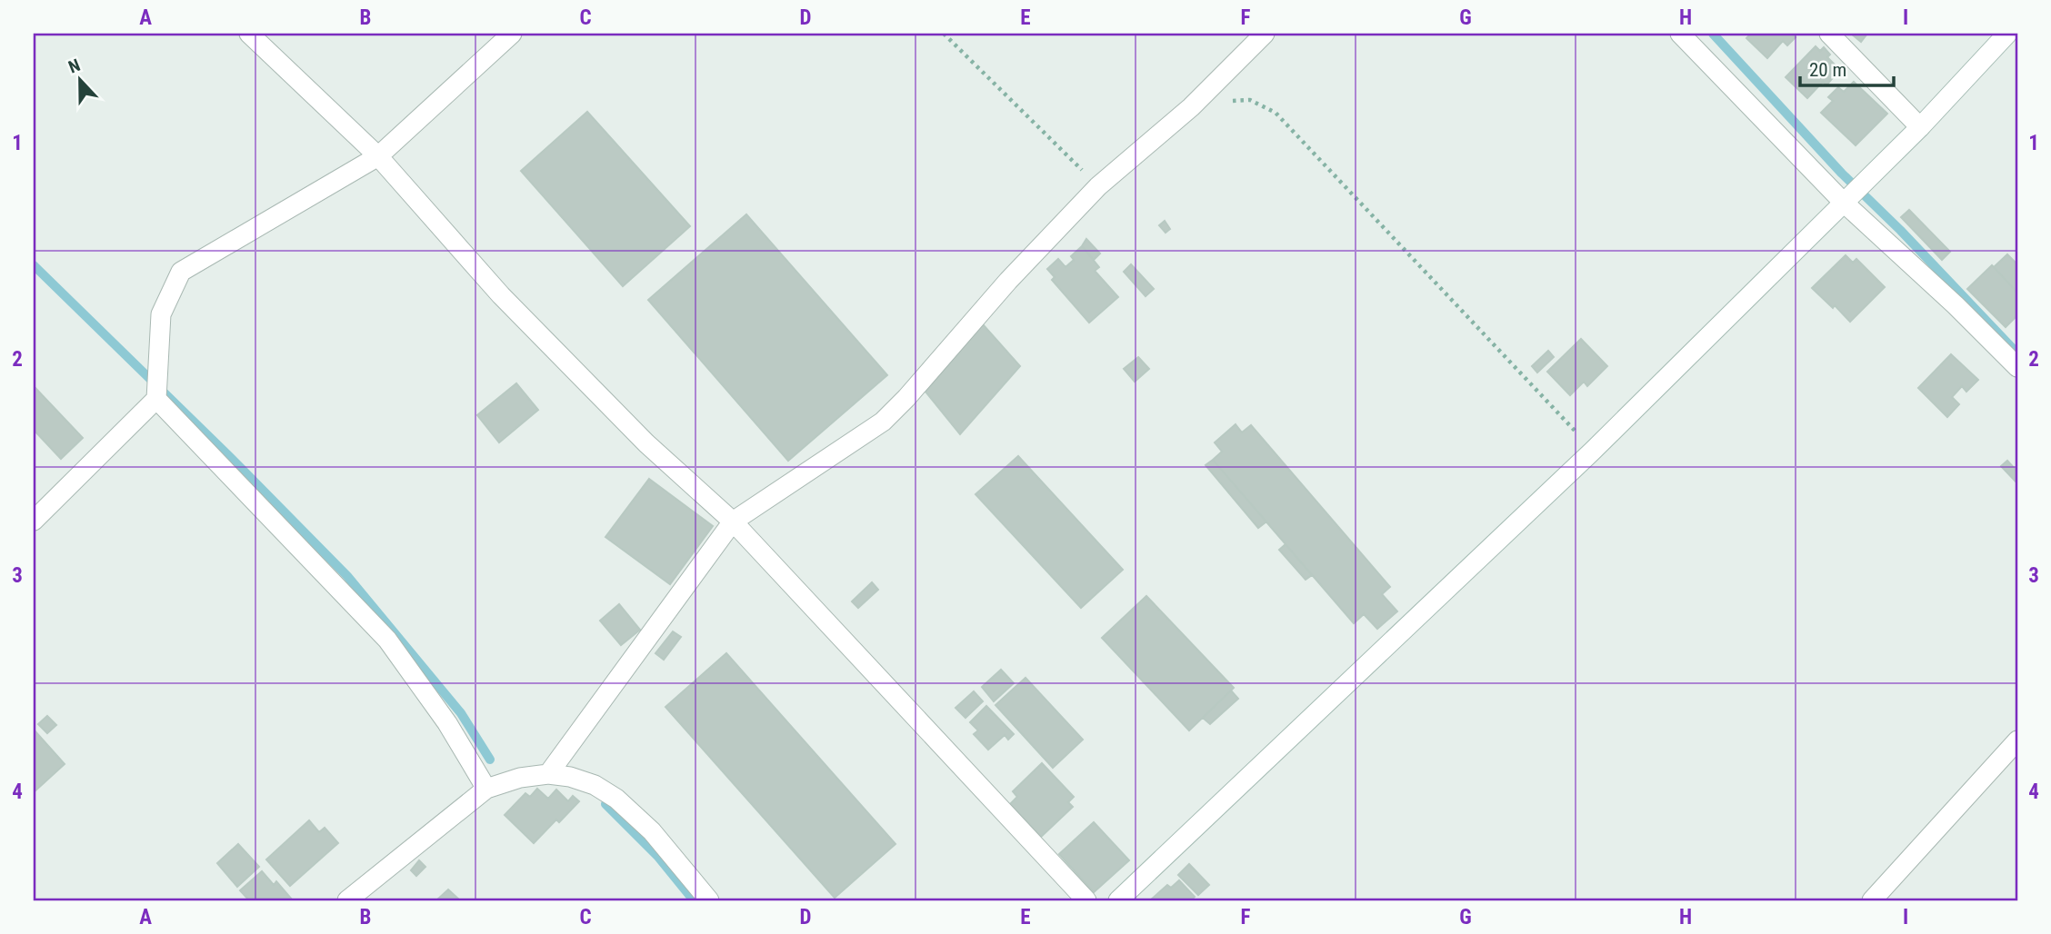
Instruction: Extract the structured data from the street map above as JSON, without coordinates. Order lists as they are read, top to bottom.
{
  "scale_bar": "20 m",
  "north": "top",
  "grid": {
    "columns": [
      "A",
      "B",
      "C",
      "D",
      "E",
      "F",
      "G",
      "H",
      "I"
    ],
    "rows": [
      "1",
      "2",
      "3",
      "4"
    ]
  }
}
